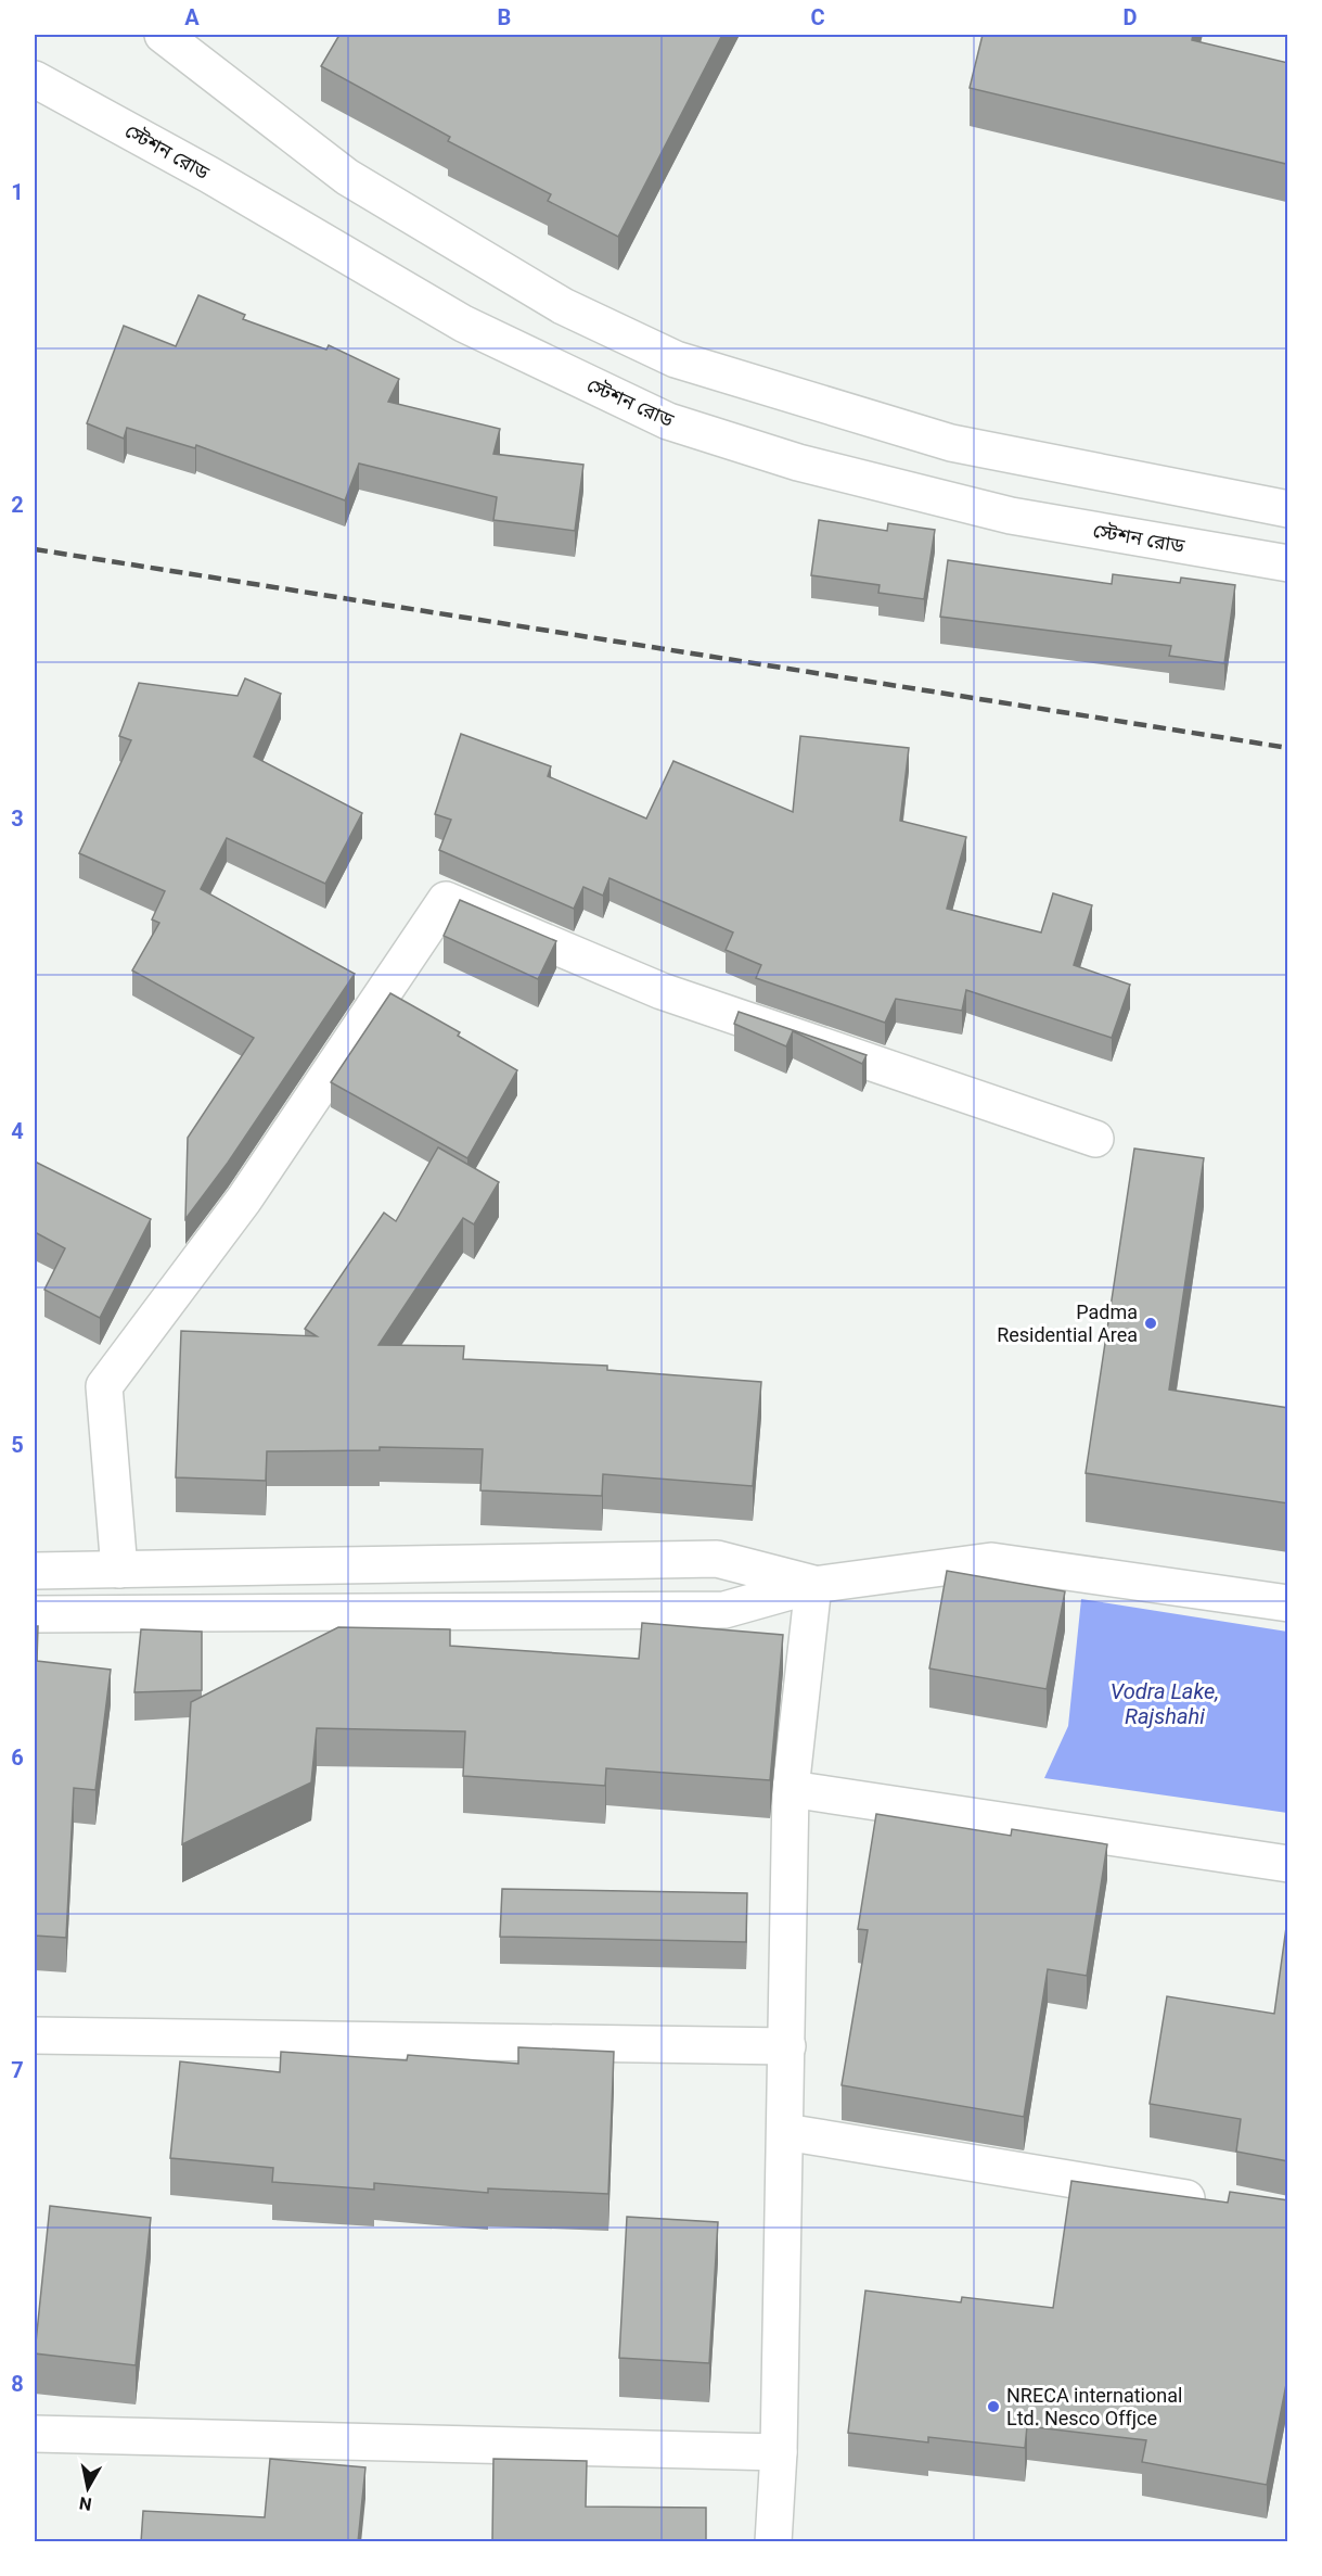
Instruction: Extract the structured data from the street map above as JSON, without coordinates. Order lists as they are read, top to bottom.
{
  "streets": {
    "street": ["স্টেশন রোড"]
  },
  "water": ["Vodra Lake, Rajshahi"],
  "places": ["Padma Residential Area", "NRECA international Ltd. Nesco Offjce"],
  "north": "bottom",
  "grid": {
    "columns": [
      "A",
      "B",
      "C",
      "D"
    ],
    "rows": [
      "1",
      "2",
      "3",
      "4",
      "5",
      "6",
      "7",
      "8"
    ]
  }
}
